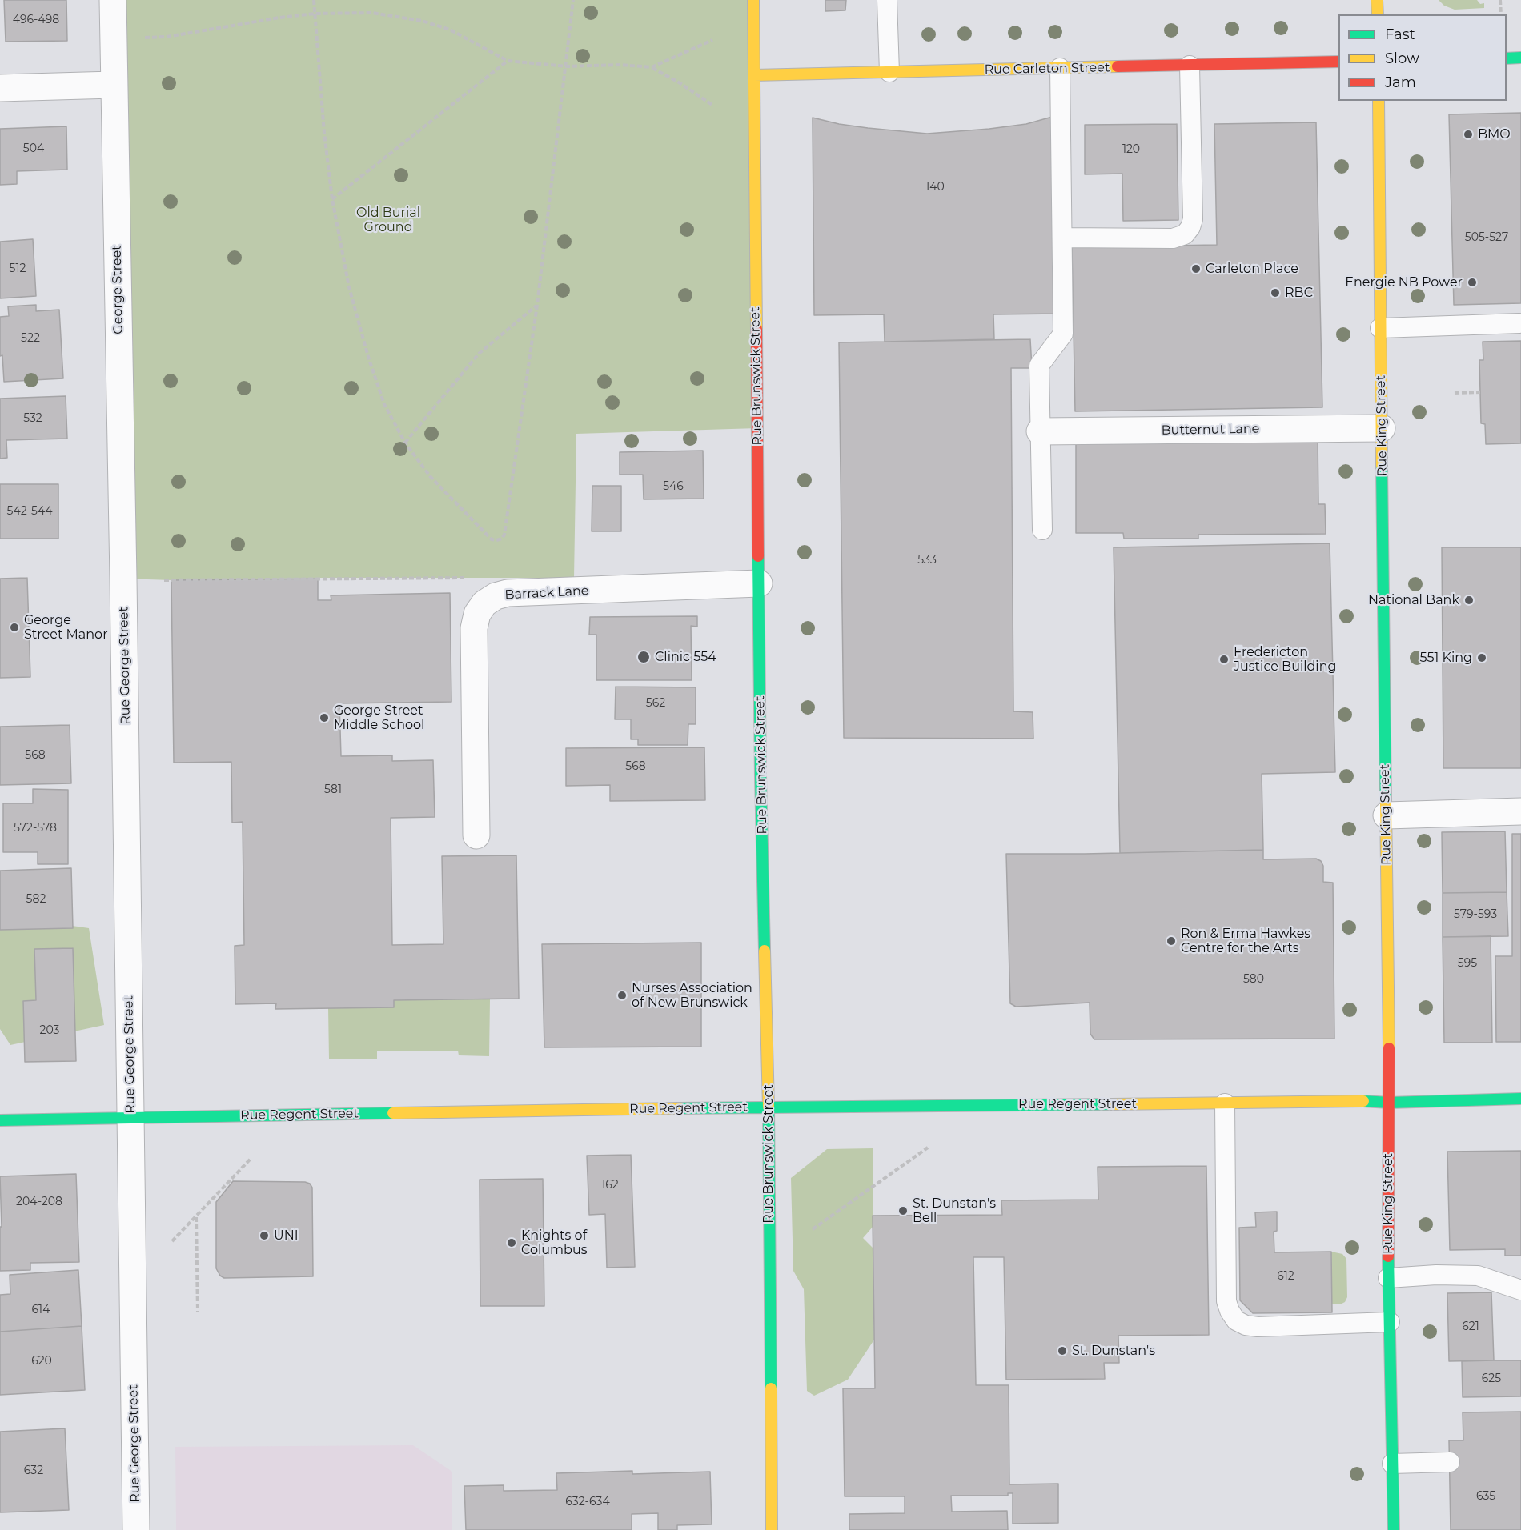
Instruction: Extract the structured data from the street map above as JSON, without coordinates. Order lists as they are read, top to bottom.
{
  "streets": {
    "main road": [
      "Rue Carleton Street",
      "Rue Brunswick Street",
      "Rue King Street",
      "Rue Regent Street"
    ],
    "street": [
      "George Street",
      "Butternut Lane",
      "Barrack Lane",
      "Rue George Street"
    ]
  },
  "crossings": [
    ["Rue Carleton Street", "Rue Brunswick Street"],
    ["George Street", "Rue George Street"],
    ["Rue Brunswick Street", "Barrack Lane"],
    ["Rue Brunswick Street", "Rue Regent Street"],
    ["Rue King Street", "Butternut Lane"],
    ["Rue King Street", "Rue Regent Street"],
    ["Rue George Street", "Rue Regent Street"]
  ],
  "parks": ["Old Burial Ground"],
  "places": [
    "BMO",
    "Carleton Place",
    "Energie NB Power",
    "RBC",
    "National Bank",
    "George Street Manor",
    "Clinic 554",
    "551 King",
    "Fredericton Justice Building",
    "George Street Middle School",
    "Ron & Erma Hawkes Centre for the Arts",
    "Nurses Association of New Brunswick",
    "St. Dunstan's Bell",
    "UNI",
    "Knights of Columbus",
    "St. Dunstan's"
  ],
  "house_numbers": [
    "496-498",
    "504",
    "120",
    "140",
    "505-527",
    "512",
    "522",
    "532",
    "546",
    "542-544",
    "533",
    "562",
    "568",
    "568",
    "581",
    "572-578",
    "582",
    "579-593",
    "595",
    "580",
    "203",
    "162",
    "204-208",
    "612",
    "614",
    "621",
    "620",
    "625",
    "632",
    "635",
    "632-634"
  ],
  "legend": ["Fast", "Slow", "Jam"]
}
